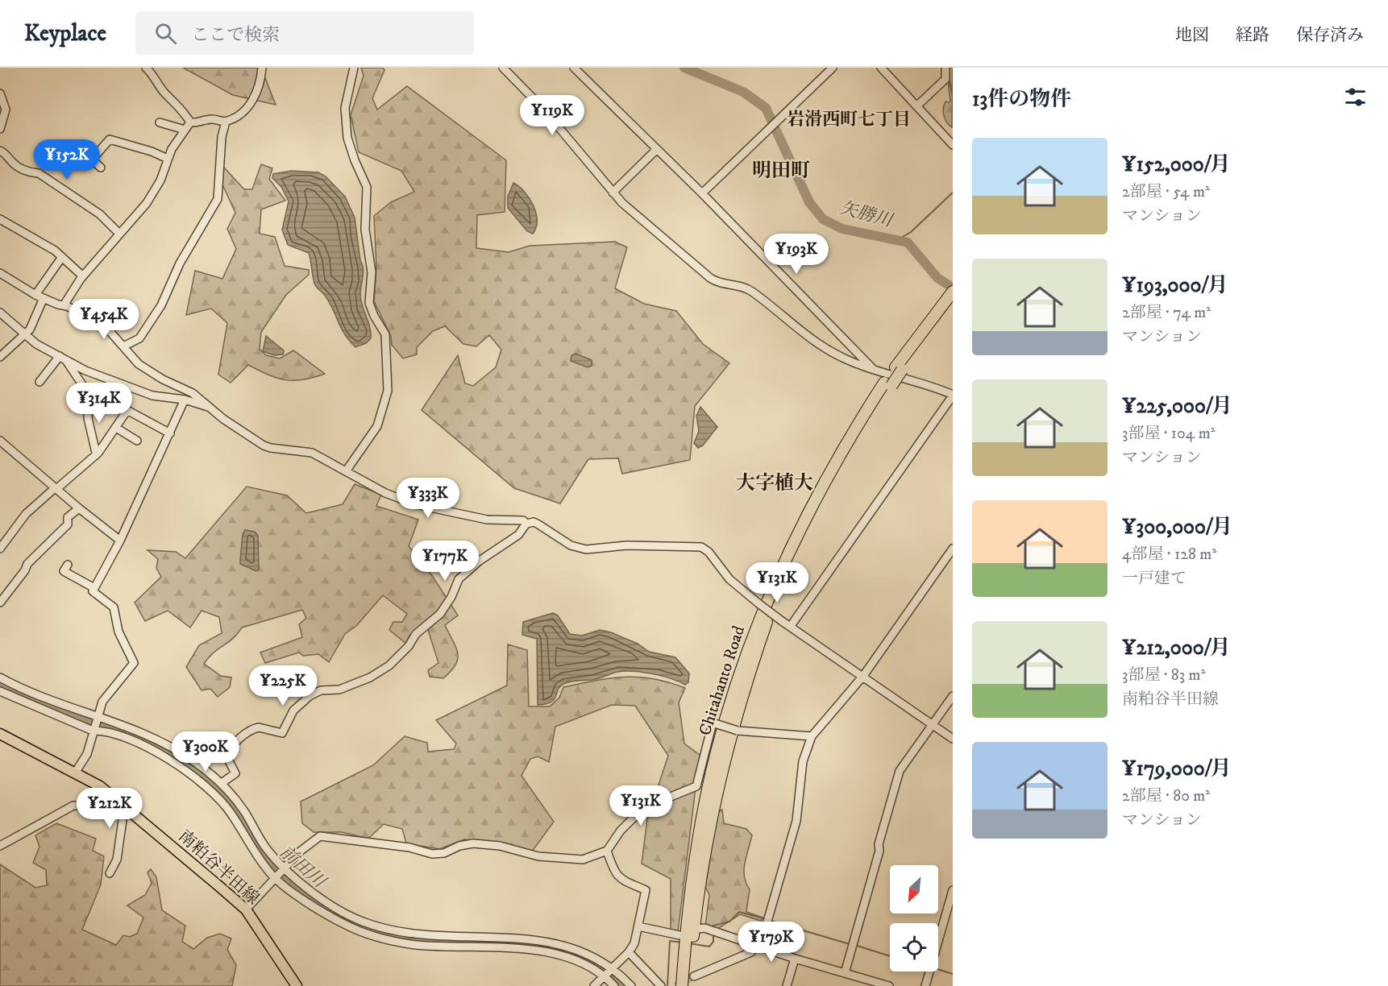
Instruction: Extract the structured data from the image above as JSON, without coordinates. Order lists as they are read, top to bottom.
{
  "streets": {
    "highway": ["Chitahanto Road"],
    "main road": ["南粕谷半田線"]
  },
  "districts": ["岩滑西町七丁目", "明田町", "大字植大"],
  "water": ["矢勝川", "前田川"],
  "north": "bottom left",
  "page": {
    "header": "Keyplace",
    "search": "ここで検索",
    "nav": ["地図", "経路", "保存済み"],
    "heading": "13件の物件",
    "price": [
      "¥119K",
      "¥152K",
      "¥193K",
      "¥454K",
      "¥314K",
      "¥333K",
      "¥177K",
      "¥131K",
      "¥225K",
      "¥300K",
      "¥131K",
      "¥212K",
      "¥179K"
    ],
    "list": [
      {
        "name": "¥152,000/月",
        "note": "2部屋 · 54 m² · マンション"
      },
      {
        "name": "¥193,000/月",
        "note": "2部屋 · 74 m² · マンション"
      },
      {
        "name": "¥225,000/月",
        "note": "3部屋 · 104 m² · マンション"
      },
      {
        "name": "¥300,000/月",
        "note": "4部屋 · 128 m² · 一戸建て"
      },
      {
        "name": "¥212,000/月",
        "note": "3部屋 · 83 m² · 南粕谷半田線"
      },
      {
        "name": "¥179,000/月",
        "note": "2部屋 · 80 m² · マンション"
      }
    ]
  }
}
